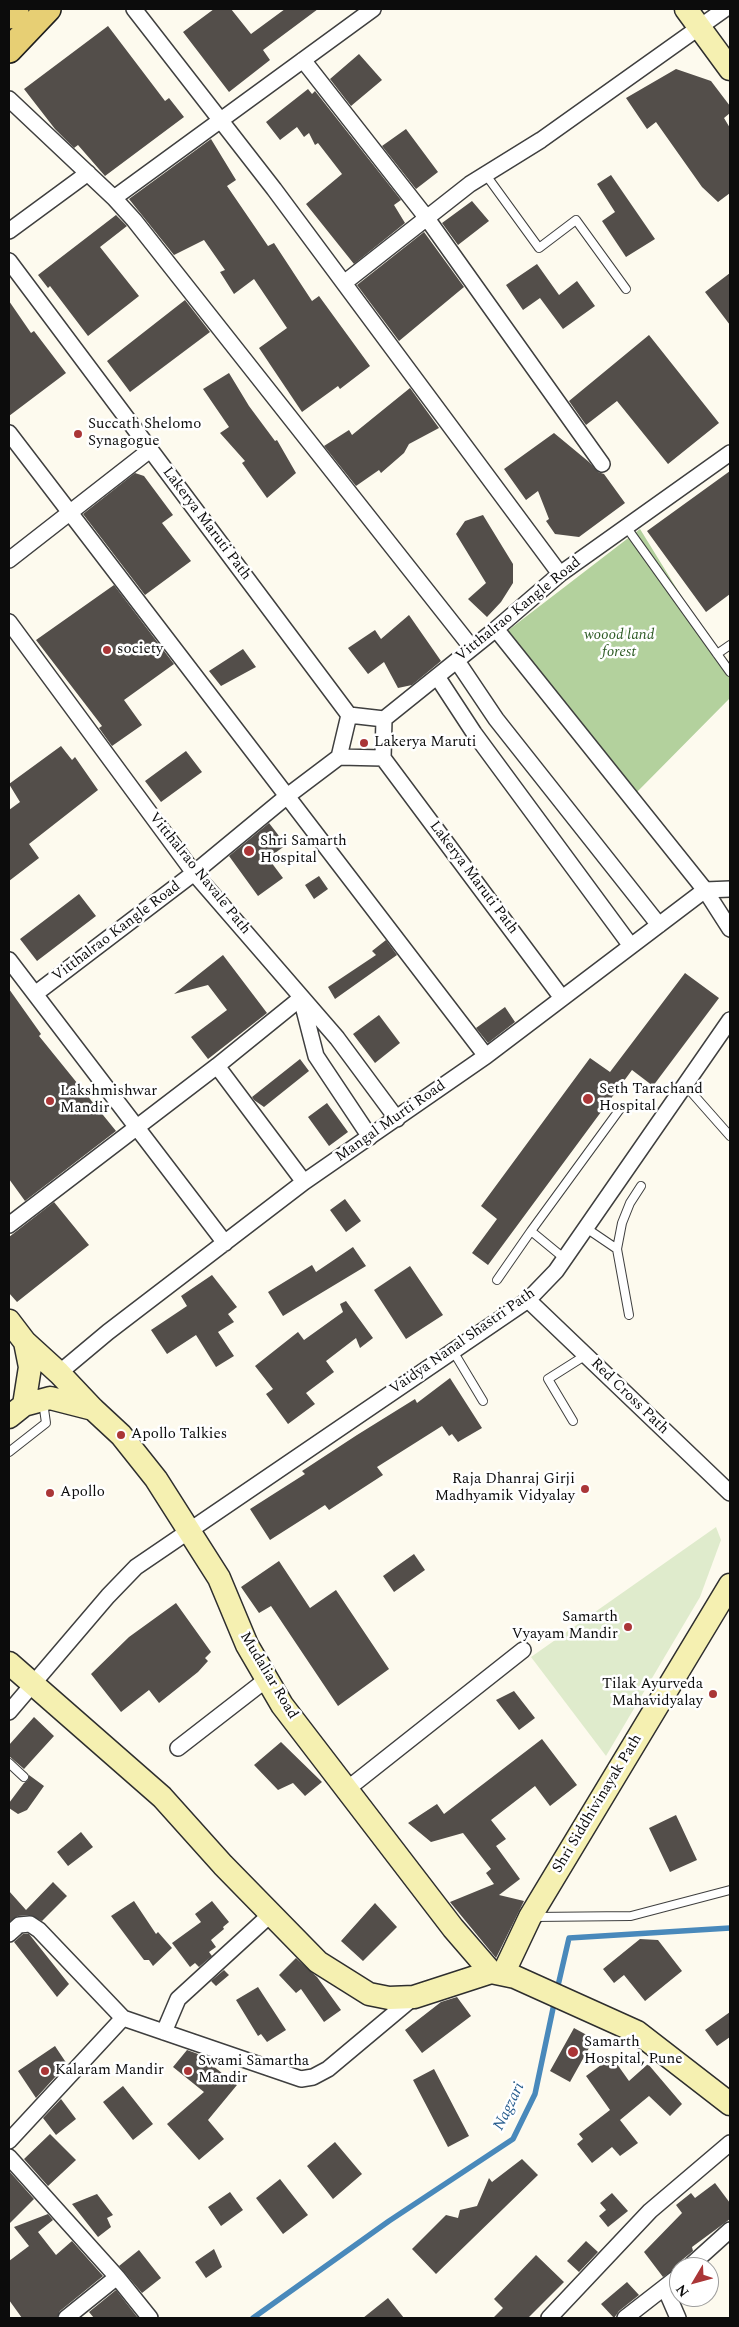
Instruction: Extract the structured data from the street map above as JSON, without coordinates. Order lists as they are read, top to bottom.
{
  "streets": {
    "street": [
      "Lakerya Maruti Path",
      "Vitthalrao Kangle Road",
      "Vitthalrao Navale Path",
      "Mangal Murti Road",
      "Vaidya Nanal Shastri Path",
      "Red Cross Path",
      "Mudaliar Road",
      "Shri Siddhivinayak Path"
    ]
  },
  "crossings": [
    ["Lakerya Maruti Path", "Mangal Murti Road"],
    ["Vitthalrao Kangle Road", "Vitthalrao Navale Path"],
    ["Vitthalrao Navale Path", "Mangal Murti Road"],
    ["Mangal Murti Road", "Mudaliar Road"],
    ["Vaidya Nanal Shastri Path", "Red Cross Path"],
    ["Vaidya Nanal Shastri Path", "Mudaliar Road"],
    ["Mudaliar Road", "Shri Siddhivinayak Path"]
  ],
  "water": ["Nagzari"],
  "parks": ["woood land forest"],
  "places": [
    "Succath Shelomo Synagogue",
    "society",
    "Lakerya Maruti",
    "Shri Samarth Hospital",
    "Seth Tarachand Hospital",
    "Lakshmishwar Mandir",
    "Apollo Talkies",
    "Raja Dhanraj Girji Madhyamik Vidyalay",
    "Apollo",
    "Samarth Vyayam Mandir",
    "Tilak Ayurveda Mahavidyalay",
    "Samarth Hospital, Pune",
    "Kalaram Mandir",
    "Swami Samartha Mandir"
  ],
  "north": "bottom left"
}
